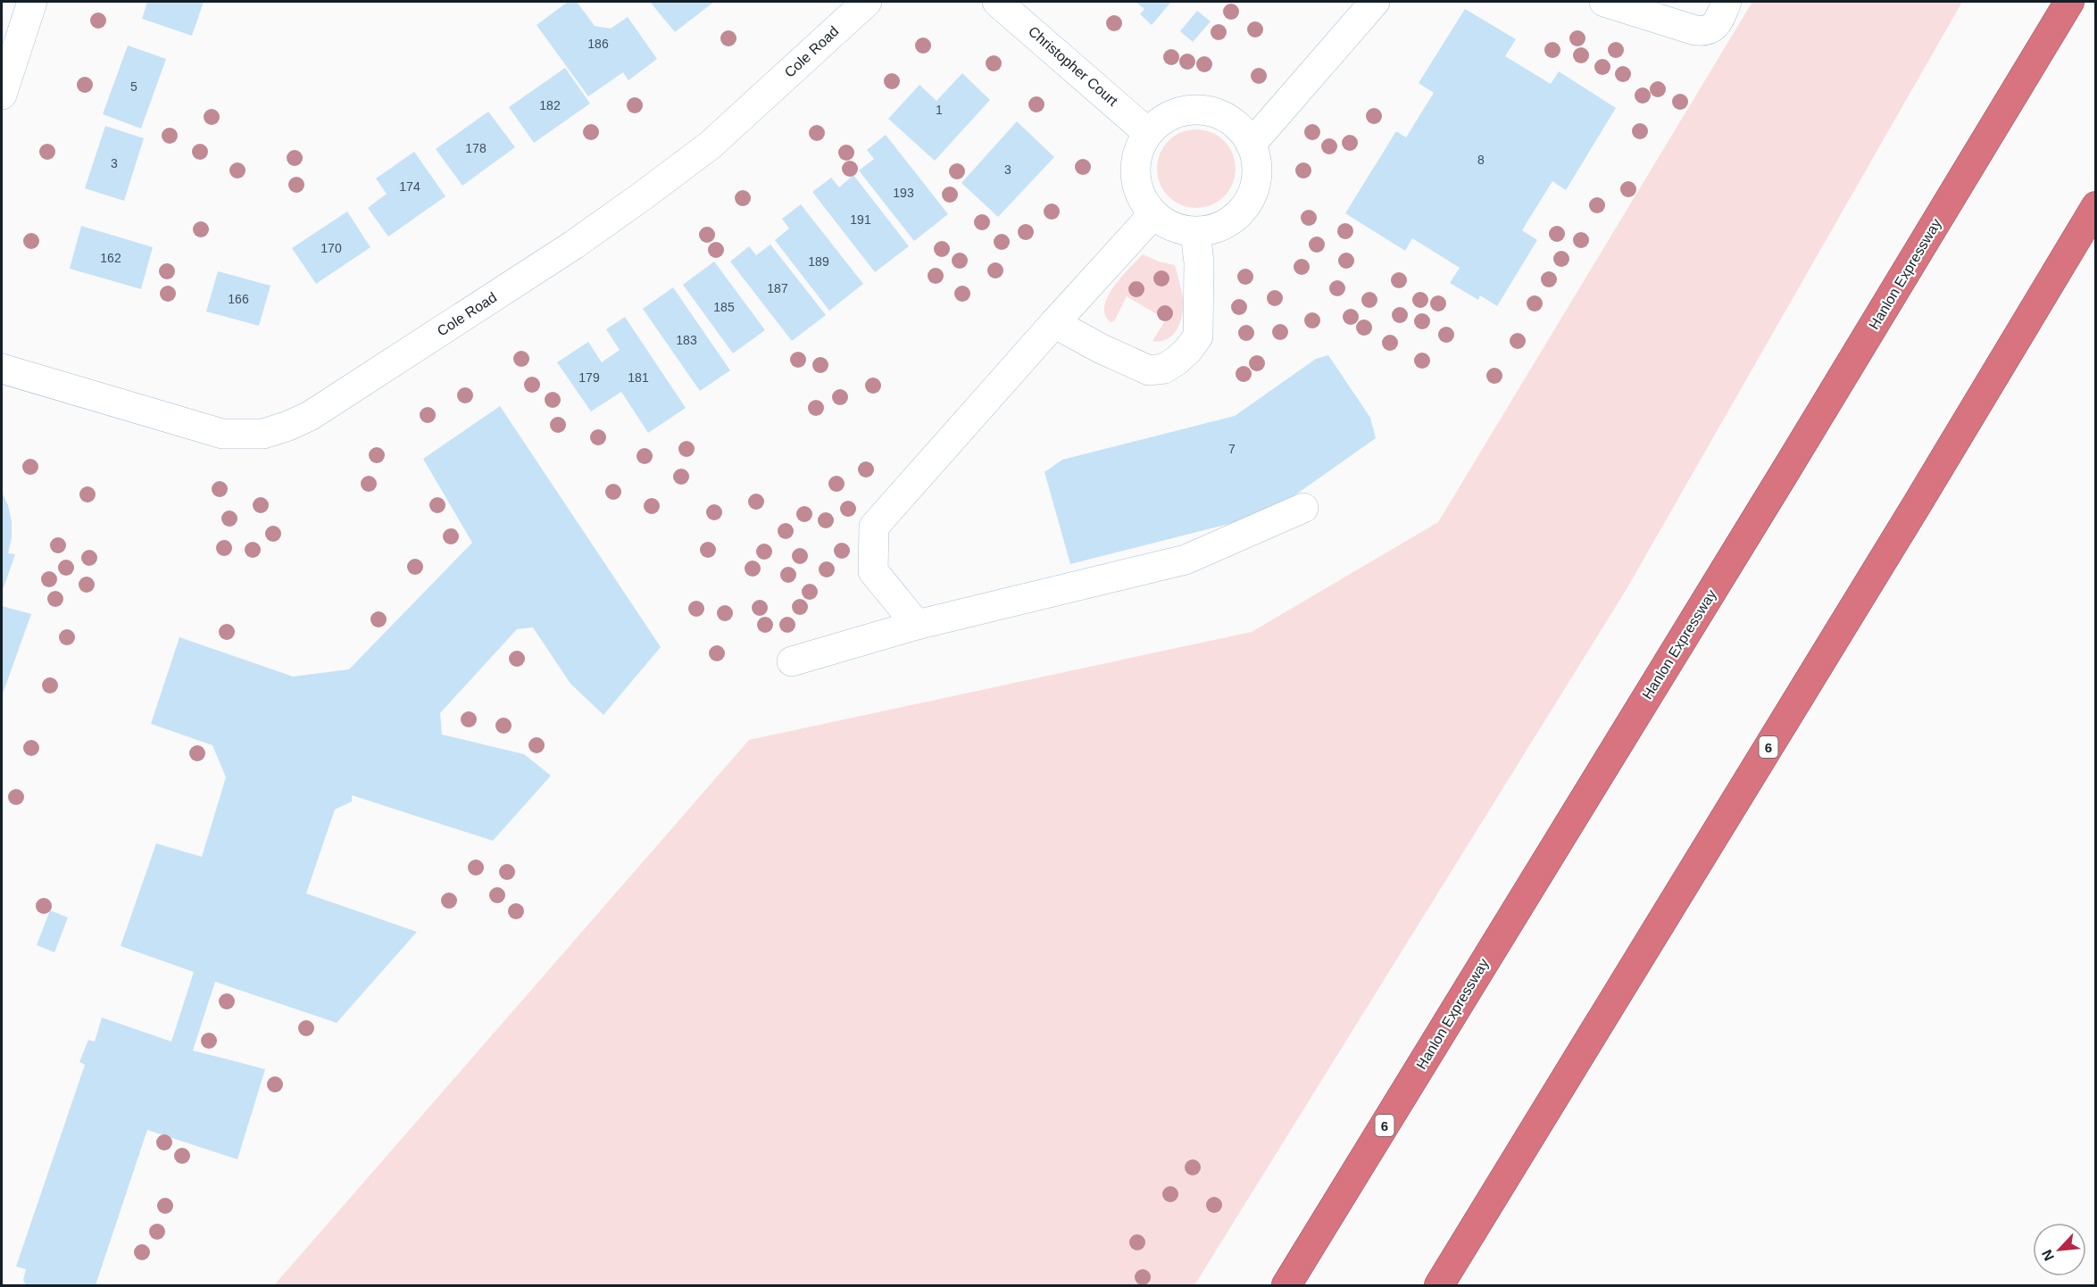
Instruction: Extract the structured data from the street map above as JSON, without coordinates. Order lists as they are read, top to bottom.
{
  "streets": {
    "highway": ["Hanlon Expressway", "6"],
    "street": ["Cole Road", "Christopher Court"]
  },
  "house_numbers": [
    "186",
    "5",
    "182",
    "1",
    "178",
    "8",
    "3",
    "3",
    "174",
    "193",
    "191",
    "170",
    "162",
    "189",
    "187",
    "166",
    "185",
    "183",
    "179",
    "181",
    "7"
  ],
  "north": "bottom left"
}
